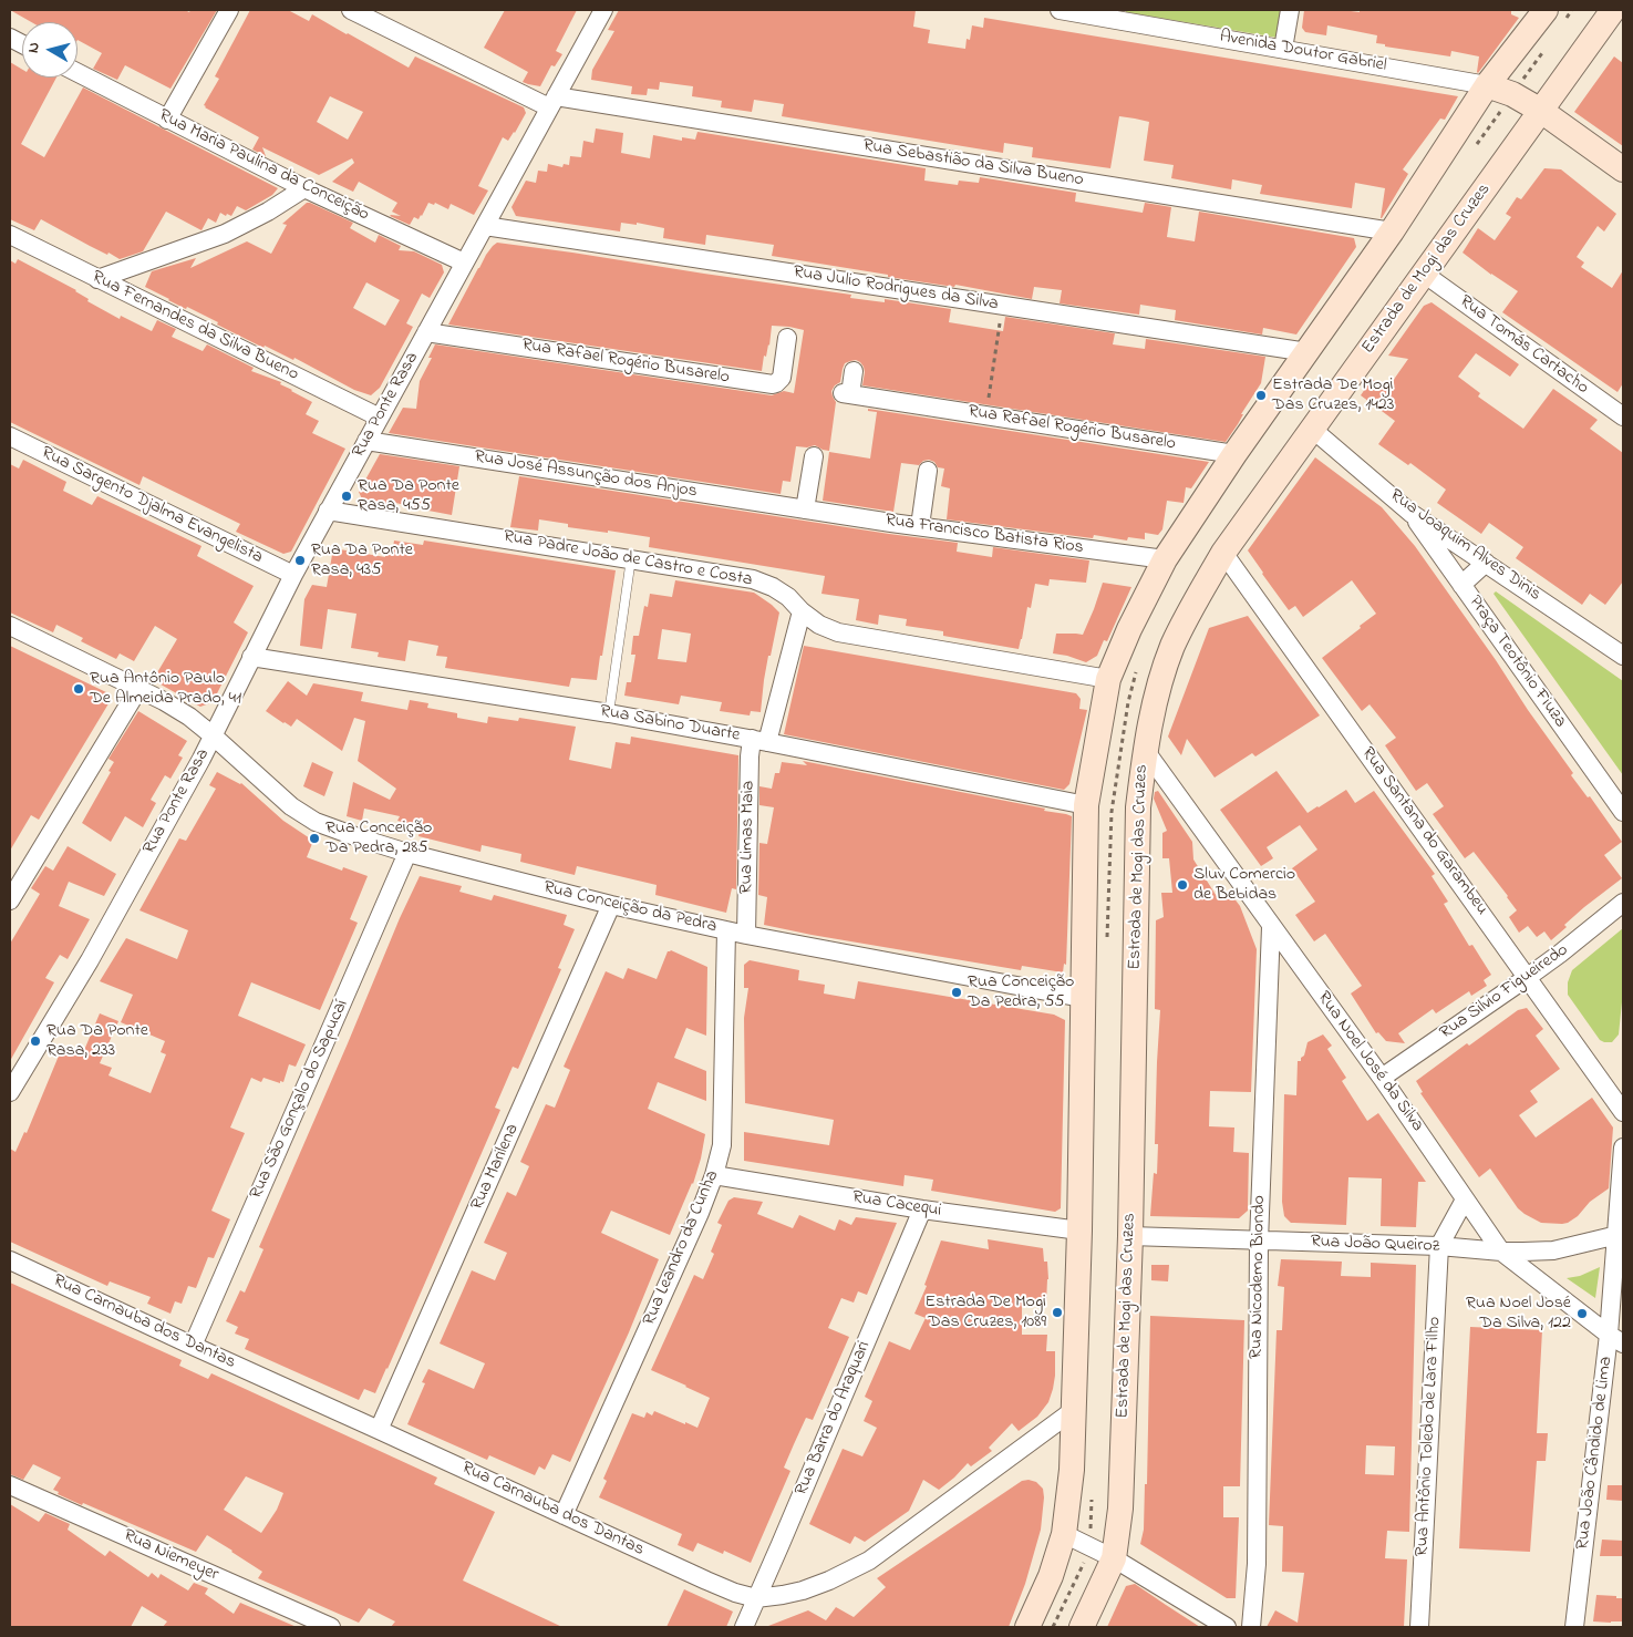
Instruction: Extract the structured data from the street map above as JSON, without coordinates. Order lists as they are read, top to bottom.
{
  "streets": {
    "main road": ["Avenida Doutor Gabriel", "Estrada de Mogi das Cruzes"],
    "street": [
      "Rua Sebastião da Silva Bueno",
      "Rua Maria Paulina da Conceição",
      "Rua Julio Rodrigues da Silva",
      "Rua Fernandes da Silva Bueno",
      "Rua Tomás Cartacho",
      "Rua Rafael Rogério Busarelo",
      "Rua Ponte Rasa",
      "Rua José Assunção dos Anjos",
      "Rua Sargento Djalma Evangelista",
      "Rua Francisco Batista Rios",
      "Rua Joaquim Alves Dinis",
      "Rua Padre João de Castro e Costa",
      "Praça Teotônio Fiuza",
      "Rua Sabino Duarte",
      "Rua Santana do Garambeu",
      "Rua Limas Maia",
      "Rua Conceição da Pedra",
      "Rua Silvio Figueiredo",
      "Rua Noel José da Silva",
      "Rua São Gonçalo do Sapucaí",
      "Rua Marilena",
      "Rua Cacequi",
      "Rua João Queiroz",
      "Rua Leandro da Cunha",
      "Rua Nicodemo Biondo",
      "Rua Carnauba dos Dantas",
      "Rua Barra do Araquari",
      "Rua Antônio Toledo de Lara Filho",
      "Rua João Cândido de Lima",
      "Rua Niemeyer"
    ]
  },
  "crossings": [
    ["Avenida Doutor Gabriel", "Estrada de Mogi das Cruzes"],
    ["Rua Sebastião da Silva Bueno", "Rua Ponte Rasa"],
    ["Rua Maria Paulina da Conceição", "Rua Ponte Rasa"],
    ["Estrada de Mogi das Cruzes", "Rua Tomás Cartacho"],
    ["Estrada de Mogi das Cruzes", "Rua Joaquim Alves Dinis"],
    ["Estrada de Mogi das Cruzes", "Rua Santana do Garambeu"],
    ["Estrada de Mogi das Cruzes", "Rua Noel José da Silva"],
    ["Estrada de Mogi das Cruzes", "Rua João Queiroz"],
    ["Rua Julio Rodrigues da Silva", "Rua Ponte Rasa"],
    ["Rua Fernandes da Silva Bueno", "Rua Ponte Rasa"],
    ["Rua Rafael Rogério Busarelo", "Rua Ponte Rasa"],
    ["Rua Ponte Rasa", "Rua José Assunção dos Anjos"],
    ["Rua Ponte Rasa", "Rua Sargento Djalma Evangelista"],
    ["Rua Ponte Rasa", "Rua Padre João de Castro e Costa"],
    ["Rua Ponte Rasa", "Rua Sabino Duarte"],
    ["Rua Ponte Rasa", "Rua Conceição da Pedra"],
    ["Rua José Assunção dos Anjos", "Rua Francisco Batista Rios"],
    ["Rua Joaquim Alves Dinis", "Praça Teotônio Fiuza"],
    ["Rua Padre João de Castro e Costa", "Rua Limas Maia"],
    ["Rua Sabino Duarte", "Rua Limas Maia"],
    ["Rua Santana do Garambeu", "Rua Silvio Figueiredo"],
    ["Rua Limas Maia", "Rua Conceição da Pedra"],
    ["Rua Conceição da Pedra", "Rua São Gonçalo do Sapucaí"],
    ["Rua Conceição da Pedra", "Rua Marilena"],
    ["Rua Conceição da Pedra", "Rua Leandro da Cunha"],
    ["Rua Silvio Figueiredo", "Rua Noel José da Silva"],
    ["Rua Noel José da Silva", "Rua João Queiroz"],
    ["Rua Noel José da Silva", "Rua Nicodemo Biondo"],
    ["Rua Noel José da Silva", "Rua João Cândido de Lima"],
    ["Rua São Gonçalo do Sapucaí", "Rua Carnauba dos Dantas"],
    ["Rua Marilena", "Rua Carnauba dos Dantas"],
    ["Rua Cacequi", "Rua Leandro da Cunha"],
    ["Rua Cacequi", "Rua Barra do Araquari"],
    ["Rua João Queiroz", "Rua Nicodemo Biondo"],
    ["Rua João Queiroz", "Rua Antônio Toledo de Lara Filho"],
    ["Rua João Queiroz", "Rua João Cândido de Lima"],
    ["Rua Leandro da Cunha", "Rua Carnauba dos Dantas"],
    ["Rua Carnauba dos Dantas", "Rua Barra do Araquari"]
  ],
  "places": [
    "Estrada De Mogi Das Cruzes, 1423",
    "Rua Da Ponte Rasa, 455",
    "Rua Da Ponte Rasa, 435",
    "Rua Antônio Paulo De Almeida Prado, 41",
    "Rua Conceição Da Pedra, 285",
    "Sluv Comercio de Bebidas",
    "Rua Conceição Da Pedra, 55",
    "Rua Da Ponte Rasa, 233",
    "Estrada De Mogi Das Cruzes, 1089",
    "Rua Noel José Da Silva, 122"
  ],
  "north": "left"
}
